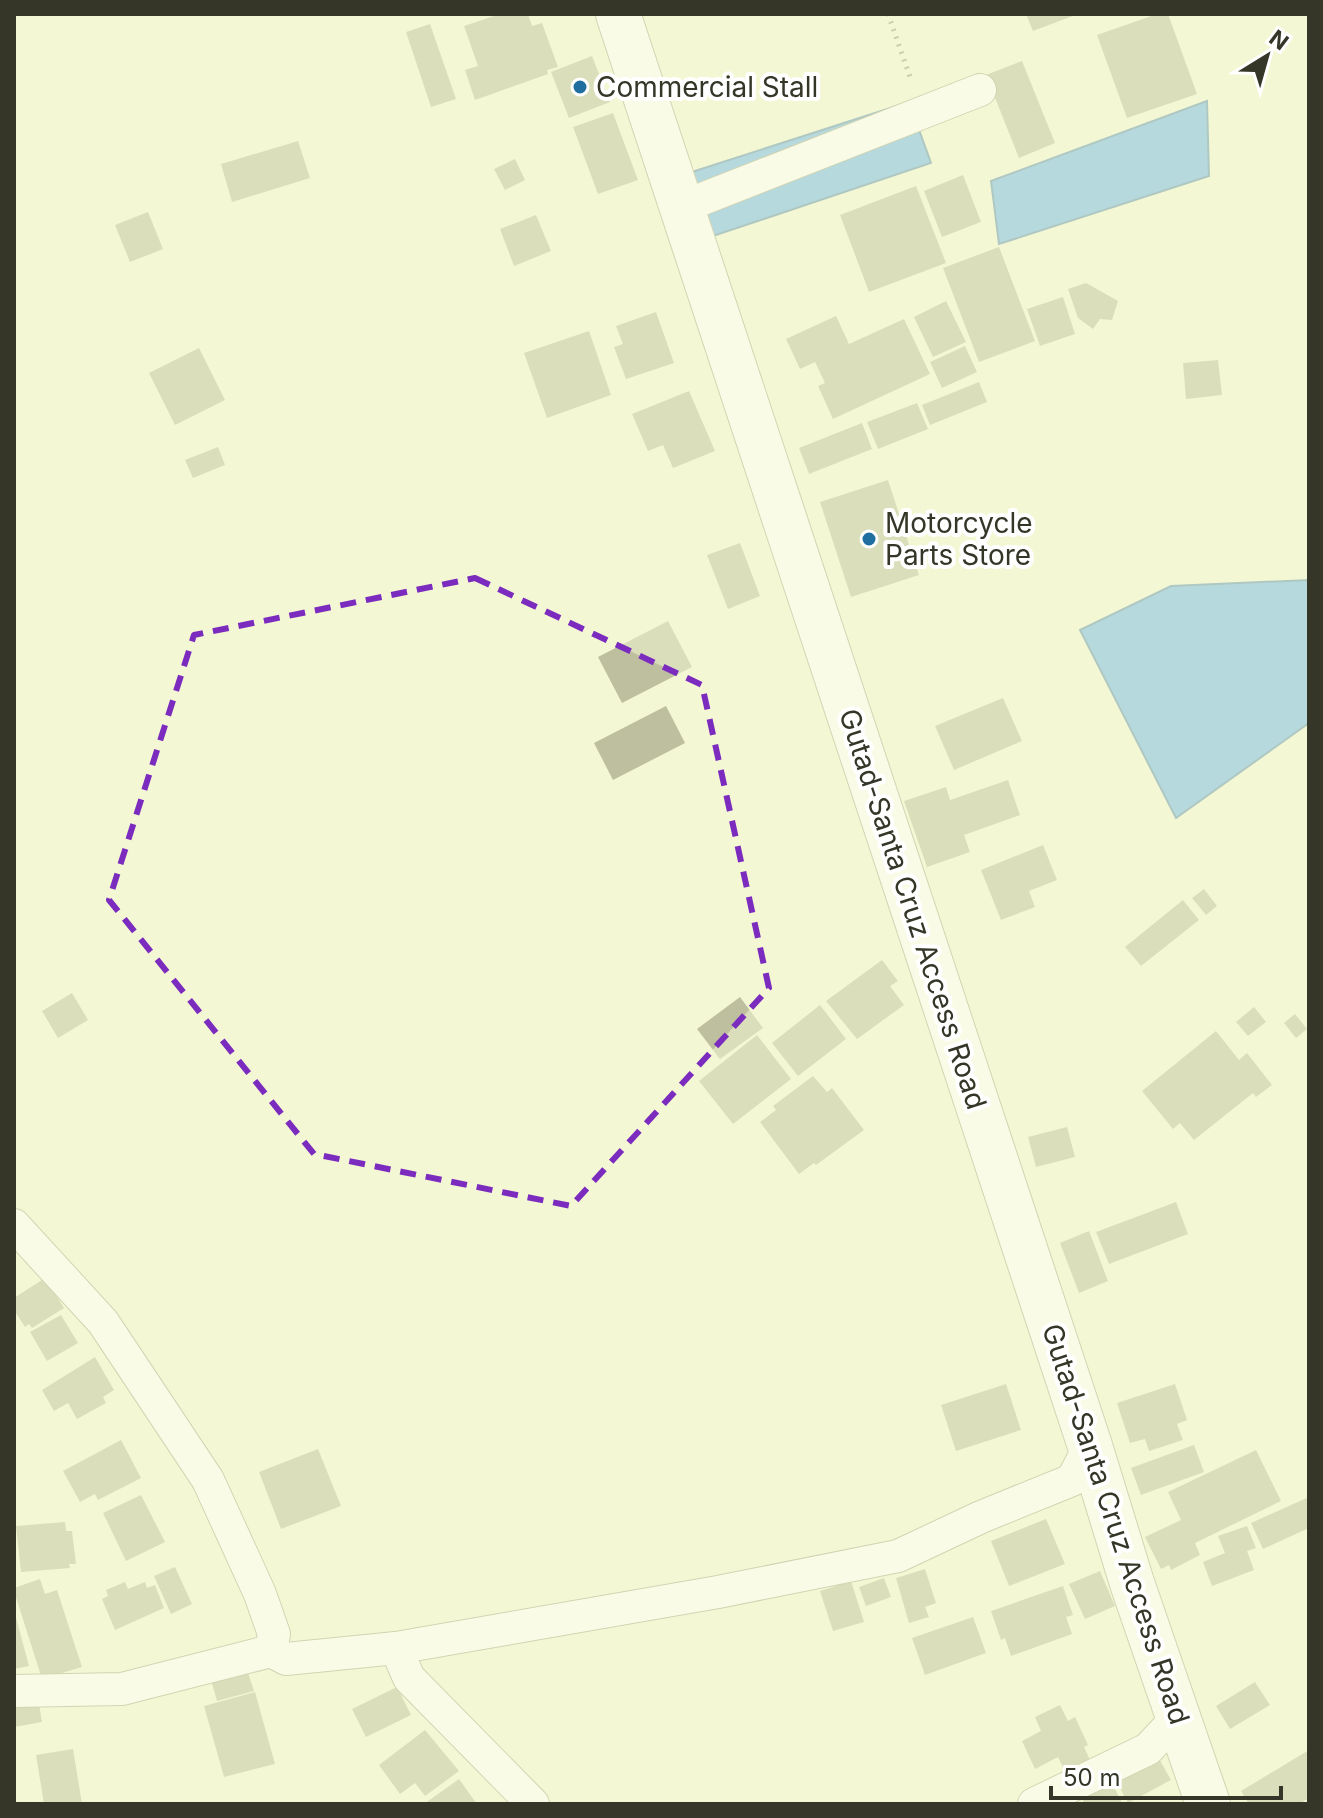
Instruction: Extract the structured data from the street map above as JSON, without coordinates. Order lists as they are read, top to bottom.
{
  "streets": {
    "main road": ["Gutad-Santa Cruz Access Road"]
  },
  "places": ["Commercial Stall", "Motorcycle Parts Store"],
  "scale_bar": "50 m",
  "north": "top right"
}
